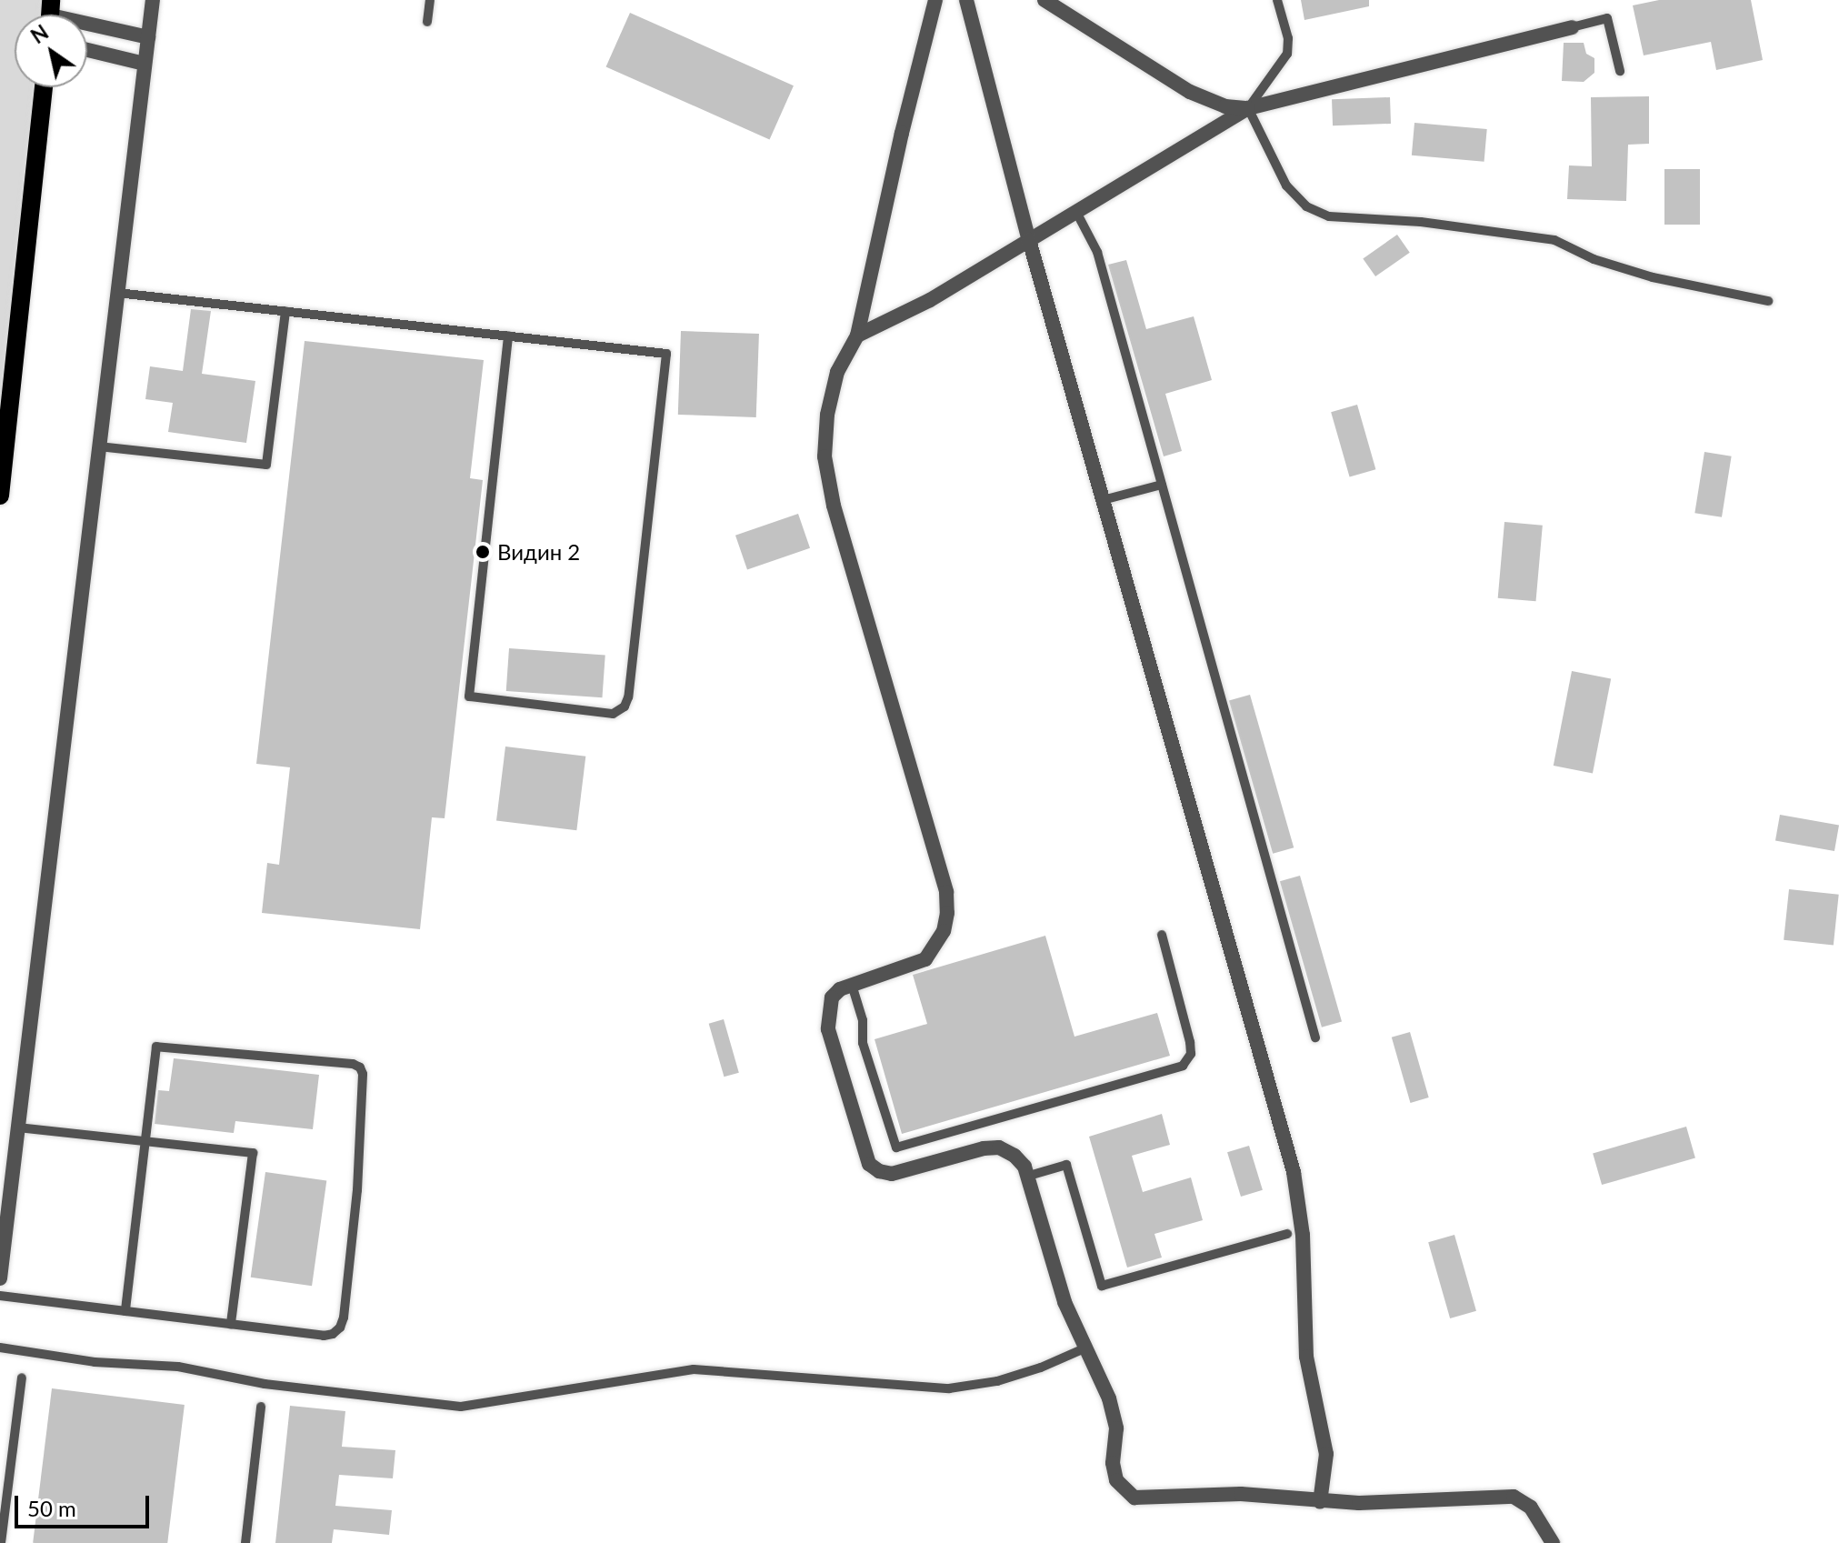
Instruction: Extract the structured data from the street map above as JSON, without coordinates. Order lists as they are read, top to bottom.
{
  "places": ["Видин 2"],
  "scale_bar": "50 m",
  "north": "top left"
}
